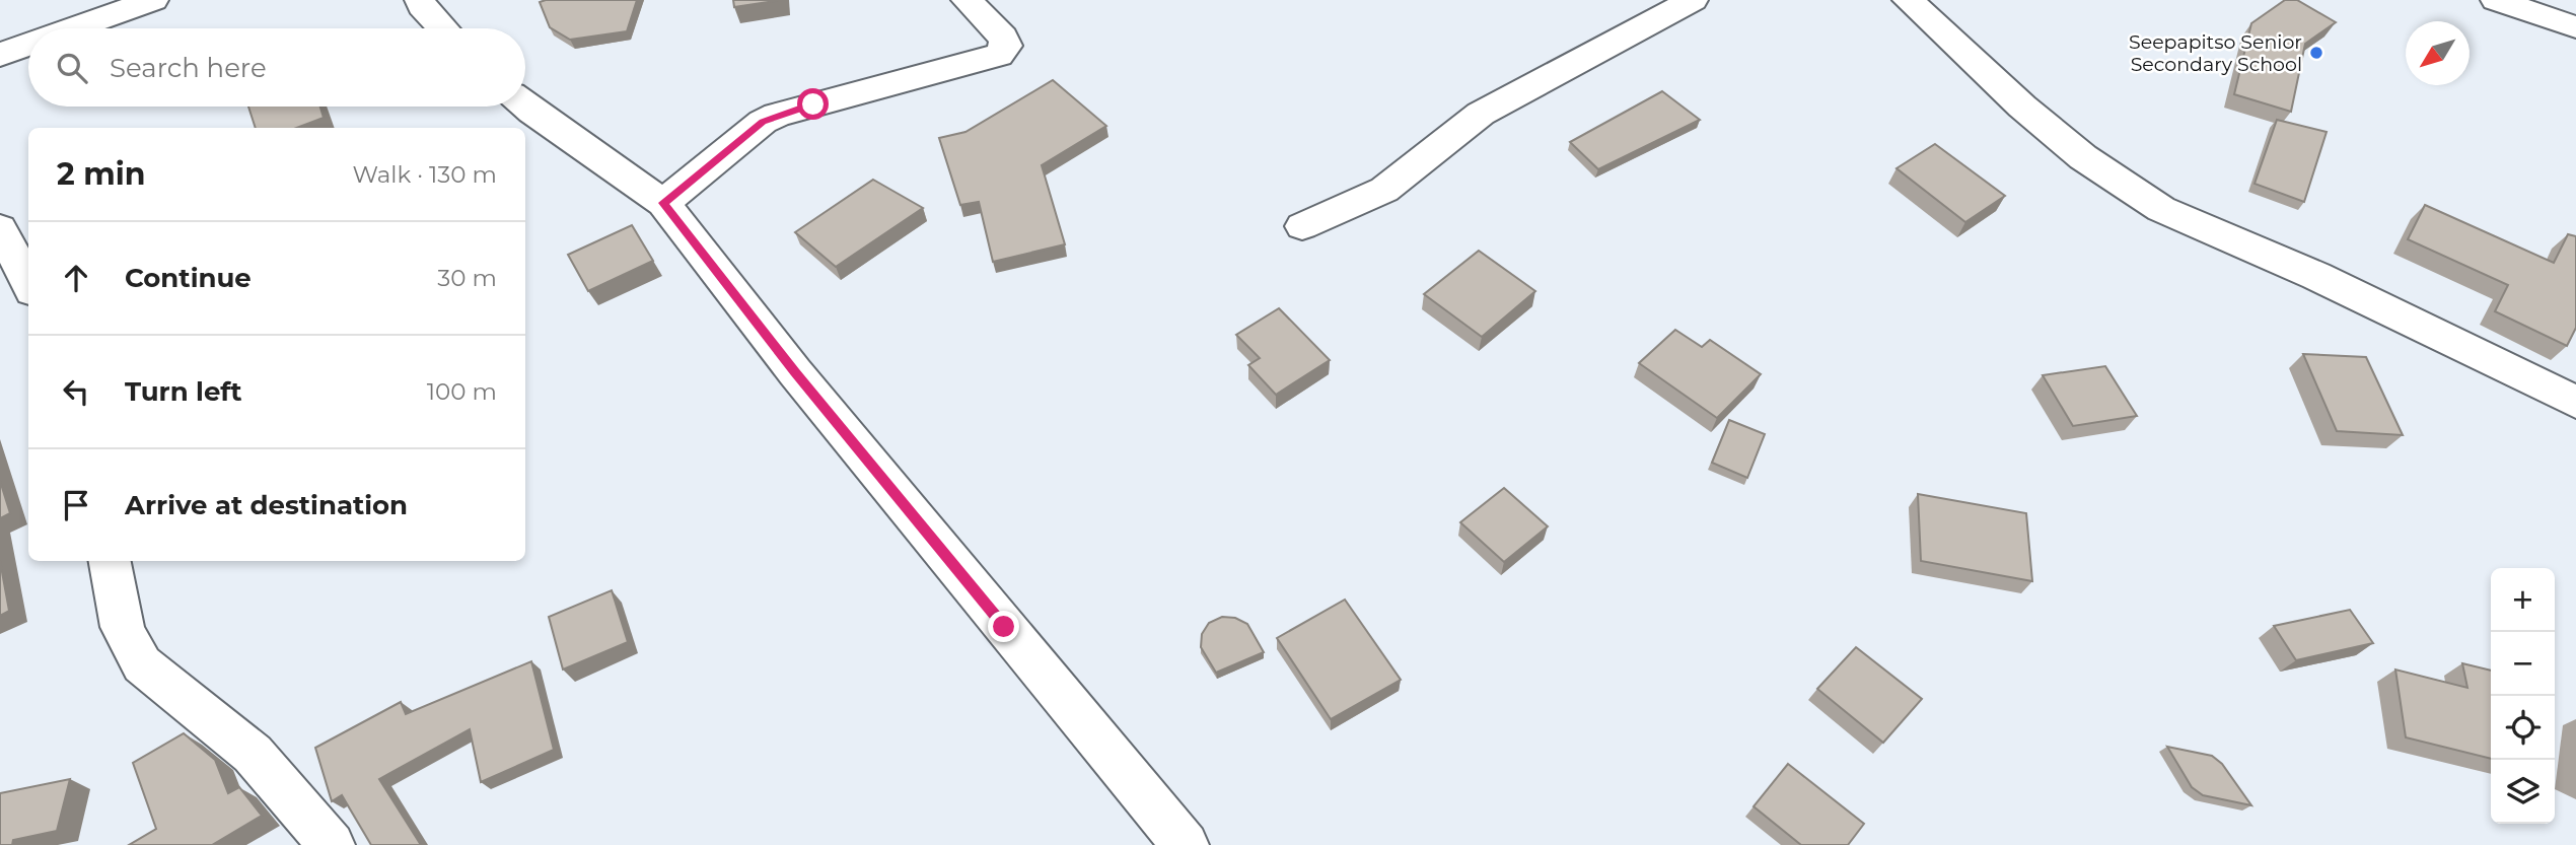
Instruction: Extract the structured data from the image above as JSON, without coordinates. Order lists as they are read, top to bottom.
{
  "places": ["Seepapitso Senior Secondary School"],
  "north": "bottom left",
  "page": {
    "search": "Search here",
    "heading": ["2 min", "Walk · 130 m"],
    "list": [
      ["Continue", "30 m"],
      ["Turn left", "100 m"],
      "Arrive at destination"
    ],
    "map_buttons": ["+", "−"]
  }
}
